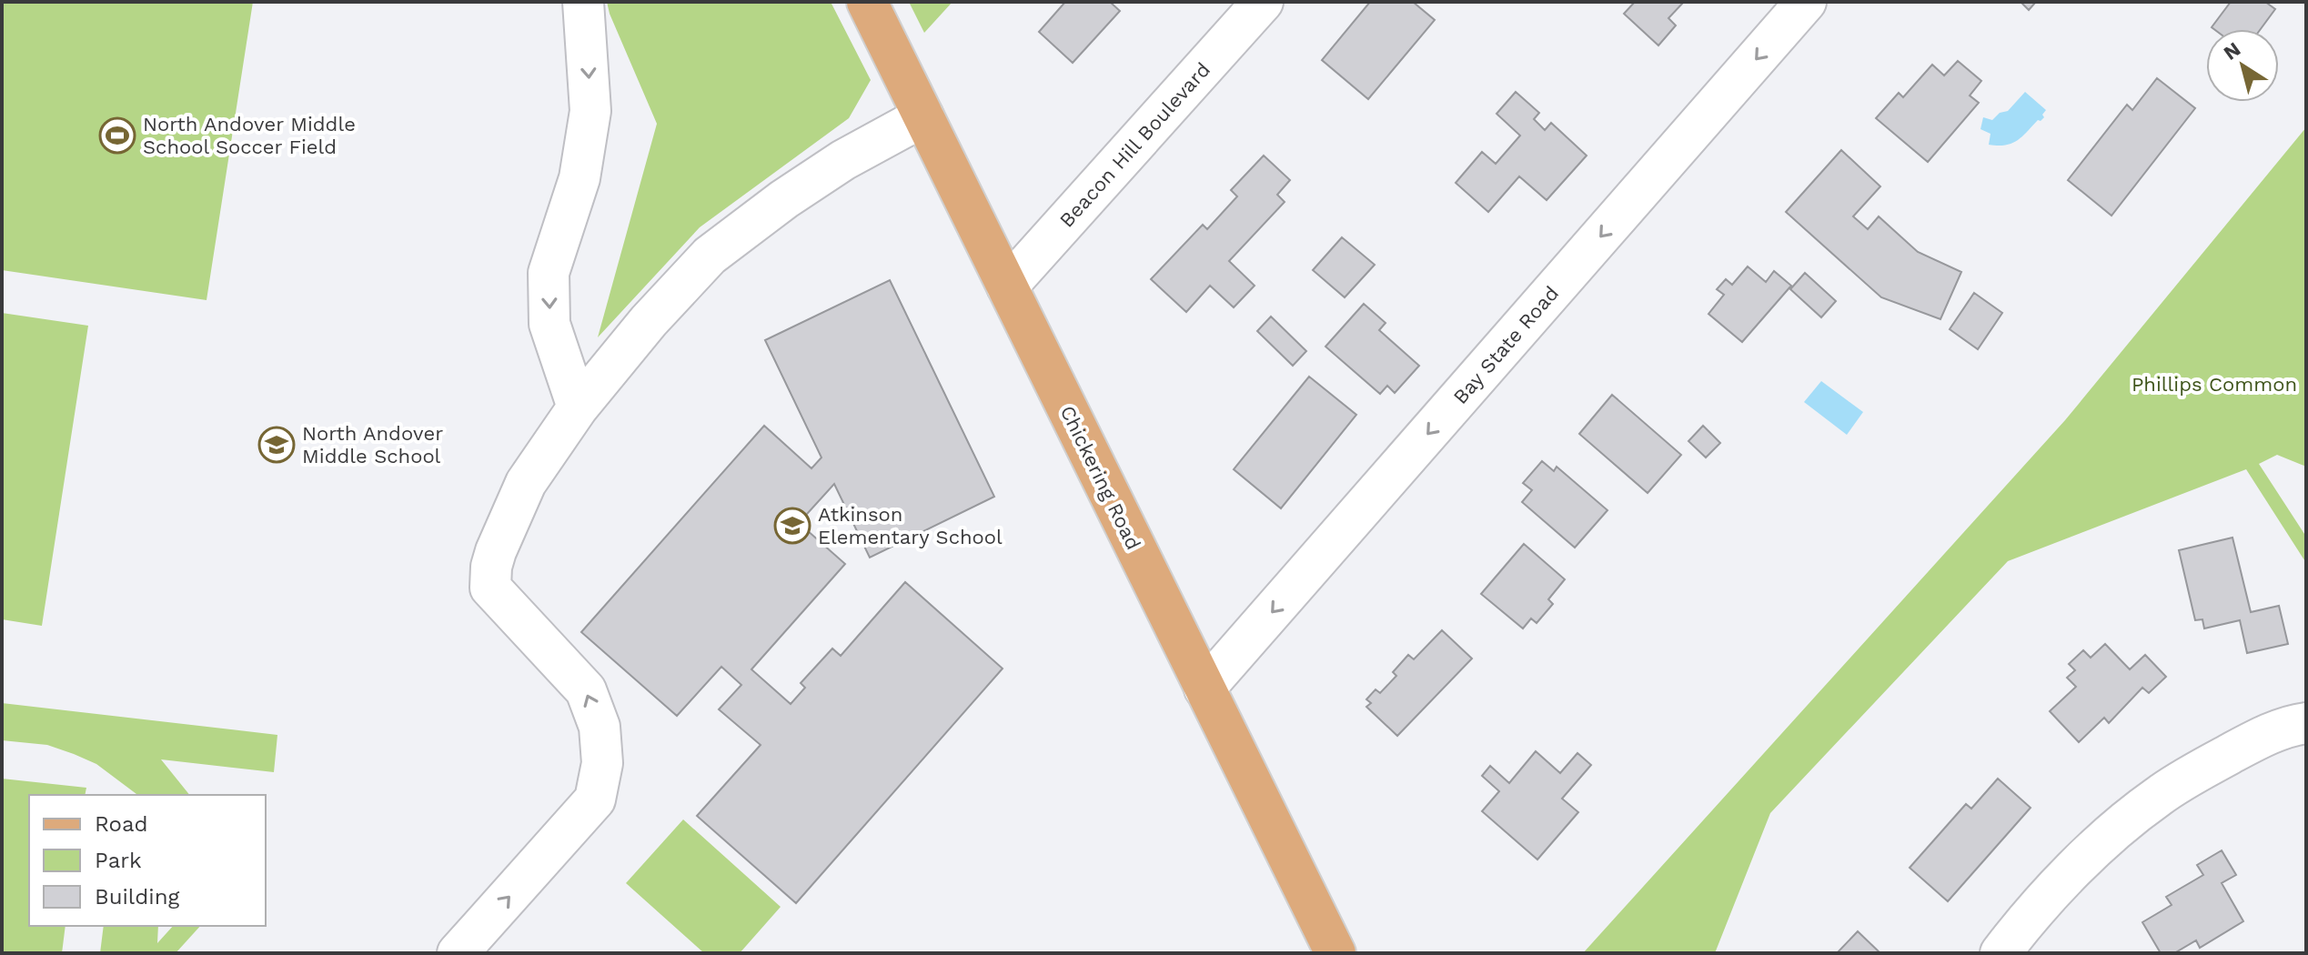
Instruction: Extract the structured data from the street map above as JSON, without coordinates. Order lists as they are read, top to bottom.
{
  "streets": {
    "main road": ["Chickering Road"],
    "street": ["Beacon Hill Boulevard", "Bay State Road"]
  },
  "crossings": [
    ["Beacon Hill Boulevard", "Chickering Road"],
    ["Bay State Road", "Chickering Road"]
  ],
  "one_way": ["Bay State Road"],
  "parks": ["Phillips Common"],
  "places": {
    "sports": ["North Andover Middle School Soccer Field"],
    "school or university": ["North Andover Middle School", "Atkinson Elementary School"]
  },
  "legend": ["Road", "Park", "Building"],
  "north": "top left"
}
